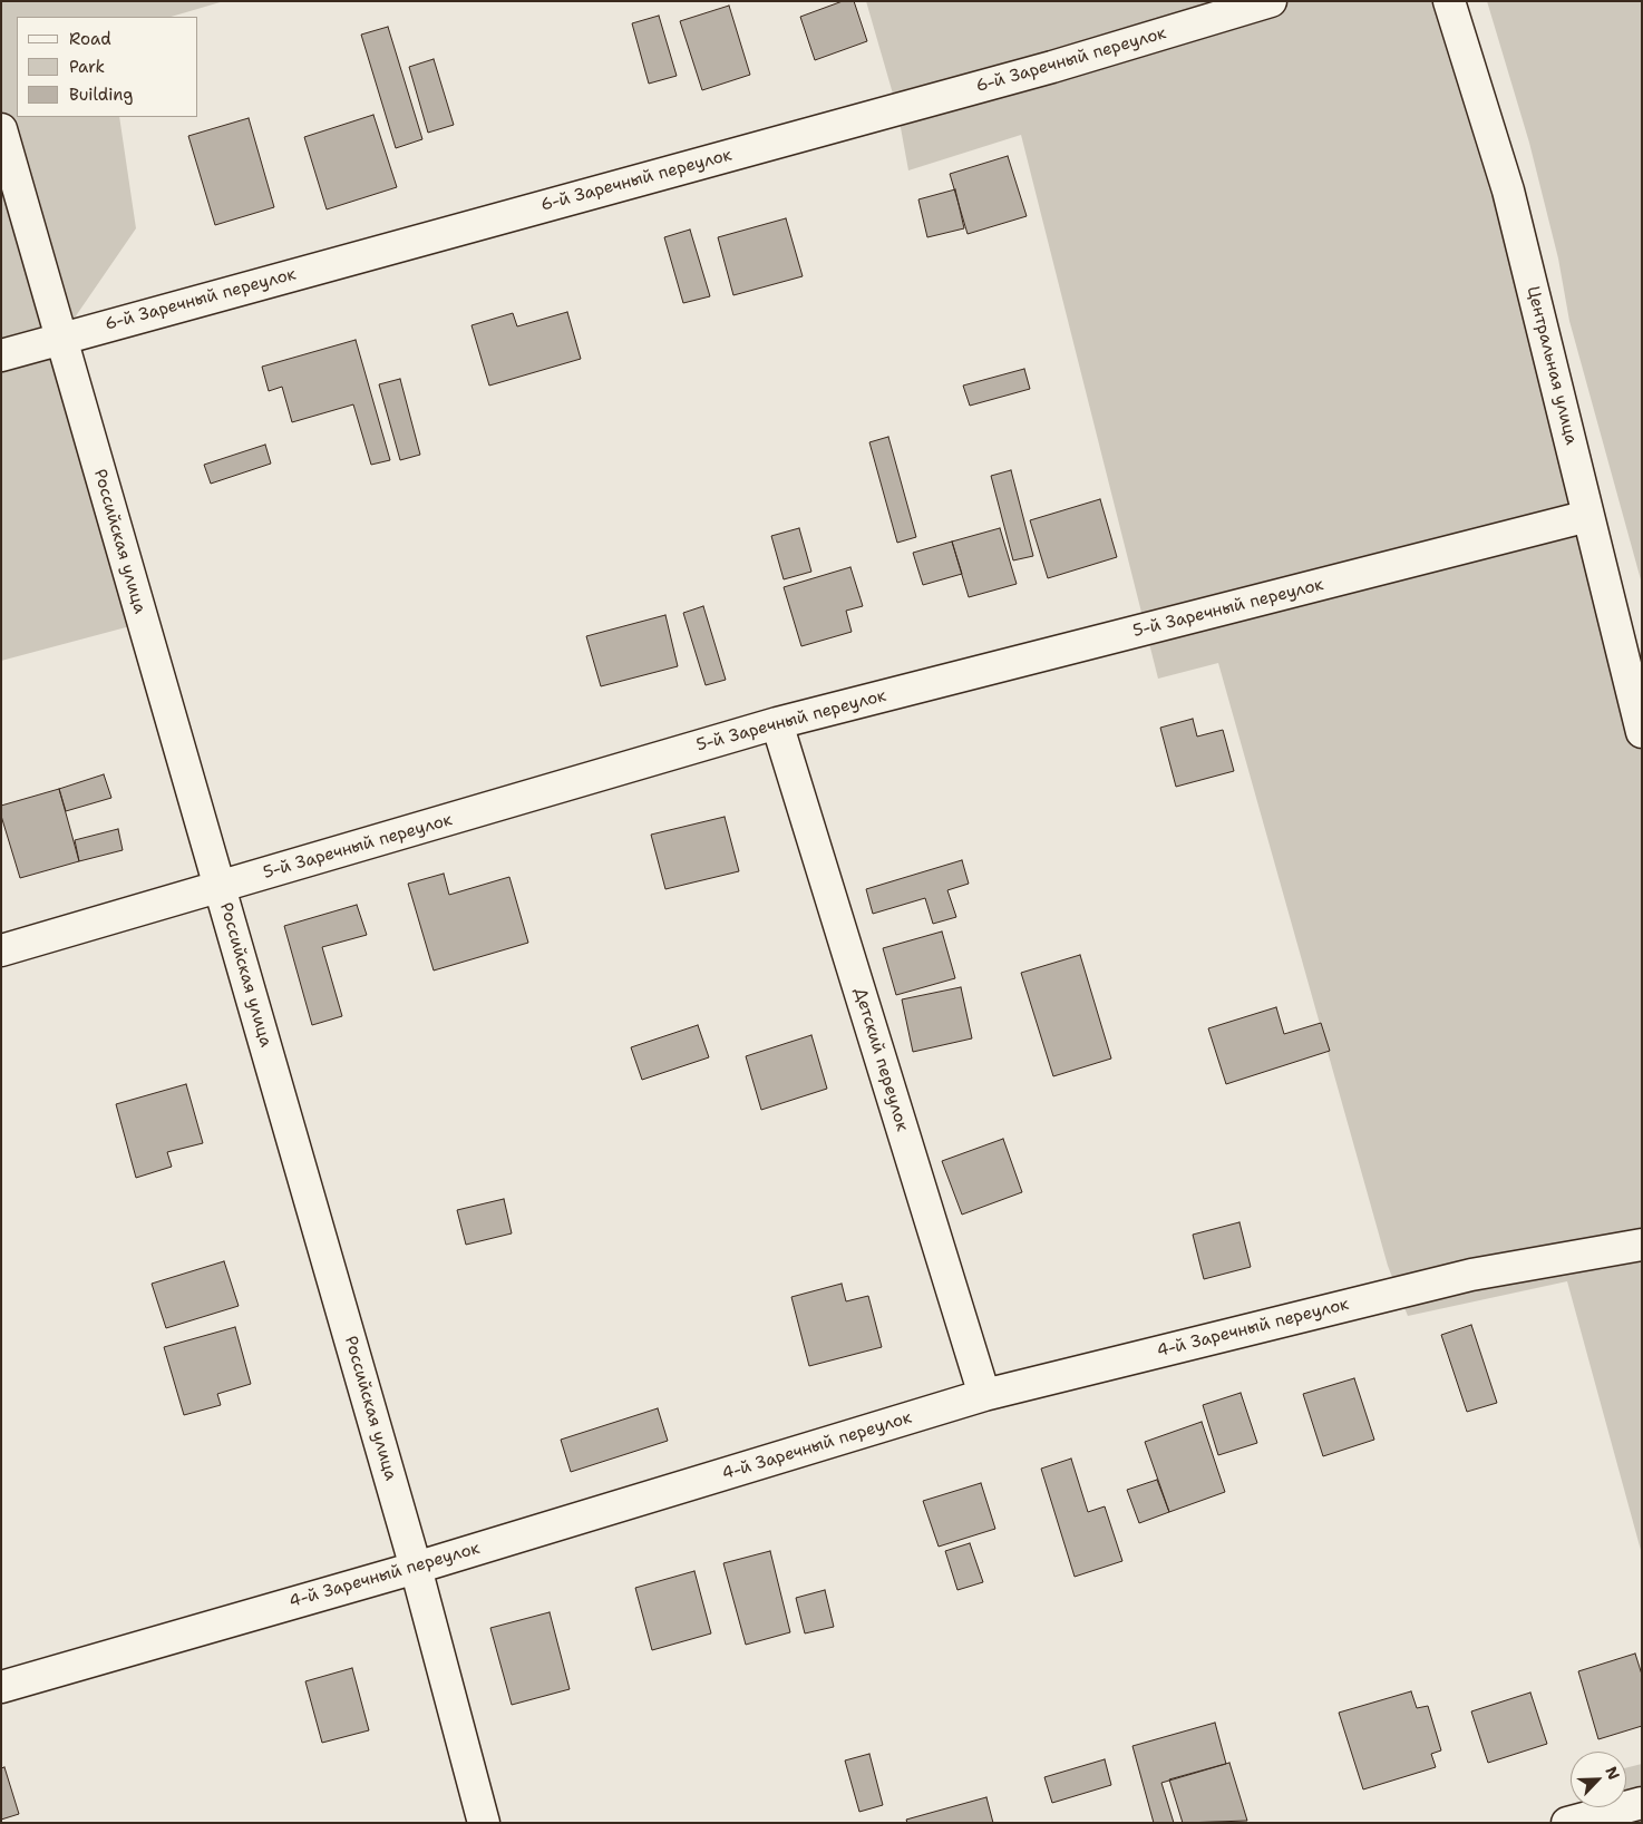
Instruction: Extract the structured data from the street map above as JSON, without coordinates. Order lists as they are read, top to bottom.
{
  "streets": {
    "street": [
      "6-й Заречный переулок",
      "Центральная улица",
      "Российская улица",
      "5-й Заречный переулок",
      "Детский переулок",
      "4-й Заречный переулок"
    ]
  },
  "crossings": [
    ["6-й Заречный переулок", "Российская улица"],
    ["Центральная улица", "5-й Заречный переулок"],
    ["Российская улица", "5-й Заречный переулок"],
    ["Российская улица", "4-й Заречный переулок"],
    ["5-й Заречный переулок", "Детский переулок"],
    ["Детский переулок", "4-й Заречный переулок"]
  ],
  "legend": ["Road", "Park", "Building"],
  "north": "top right"
}
